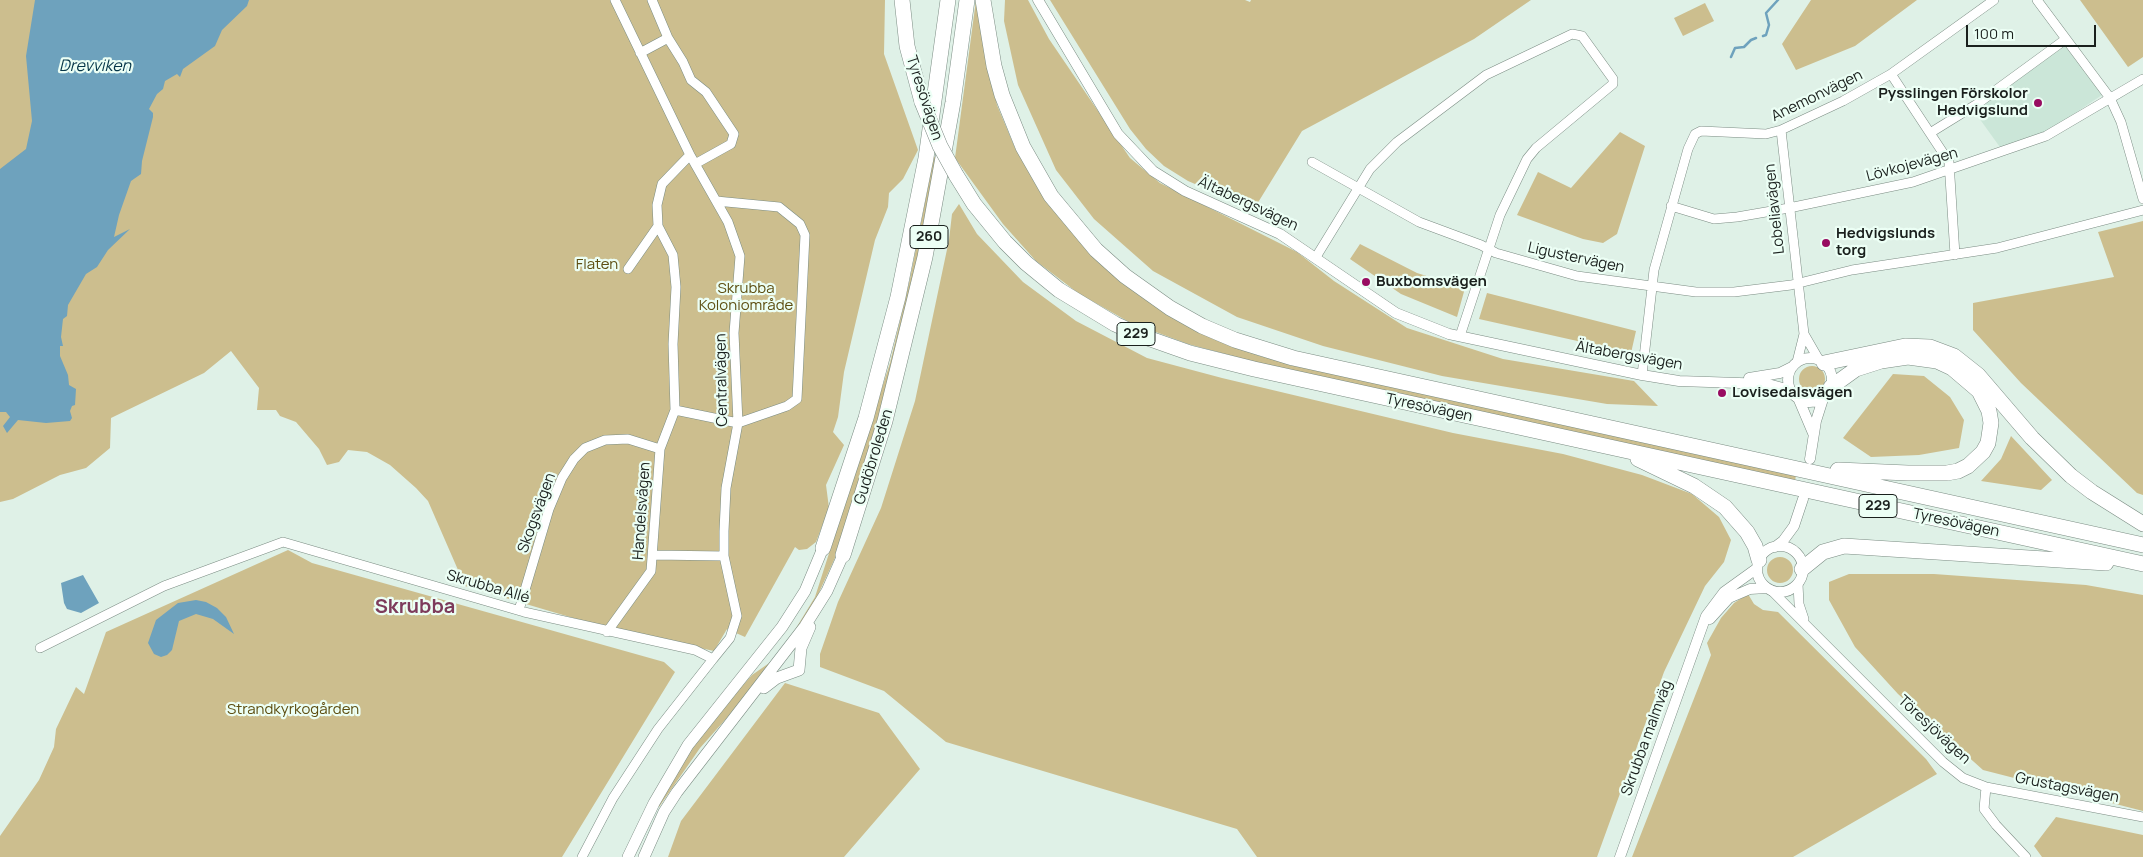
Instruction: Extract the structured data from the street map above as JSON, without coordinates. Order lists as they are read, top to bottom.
{
  "streets": {
    "highway": [
      "Tyresövägen",
      "260",
      "229",
      "Gudöbroleden"
    ],
    "street": [
      "Anemonvägen",
      "Lövkojevägen",
      "Ältabergsvägen",
      "Lobeliavägen",
      "Ligustervägen",
      "Centralvägen",
      "Handelsvägen",
      "Skogsvägen",
      "Skrubba Allé",
      "Töresjövägen",
      "Skrubba malmväg",
      "Grustagsvägen"
    ]
  },
  "crossings": [
    ["Anemonvägen", "Lövkojevägen"],
    ["Anemonvägen", "Ältabergsvägen"],
    ["Anemonvägen", "Lobeliavägen"],
    ["Anemonvägen", "Ligustervägen"],
    ["Lövkojevägen", "Lobeliavägen"],
    ["Lobeliavägen", "Ligustervägen"],
    ["Centralvägen", "Skrubba Allé"],
    ["Handelsvägen", "Skogsvägen"],
    ["Handelsvägen", "Skrubba Allé"],
    ["Skogsvägen", "Skrubba Allé"],
    ["Töresjövägen", "Skrubba malmväg"],
    ["Töresjövägen", "Grustagsvägen"]
  ],
  "districts": ["Skrubba"],
  "water": ["Drevviken"],
  "parks": ["Flaten", "Skrubba Koloniområde", "Strandkyrkogården"],
  "places": [
    "Pysslingen Förskolor Hedvigslund",
    "Hedvigslunds torg",
    "Buxbomsvägen",
    "Lovisedalsvägen"
  ],
  "scale_bar": "100 m"
}
